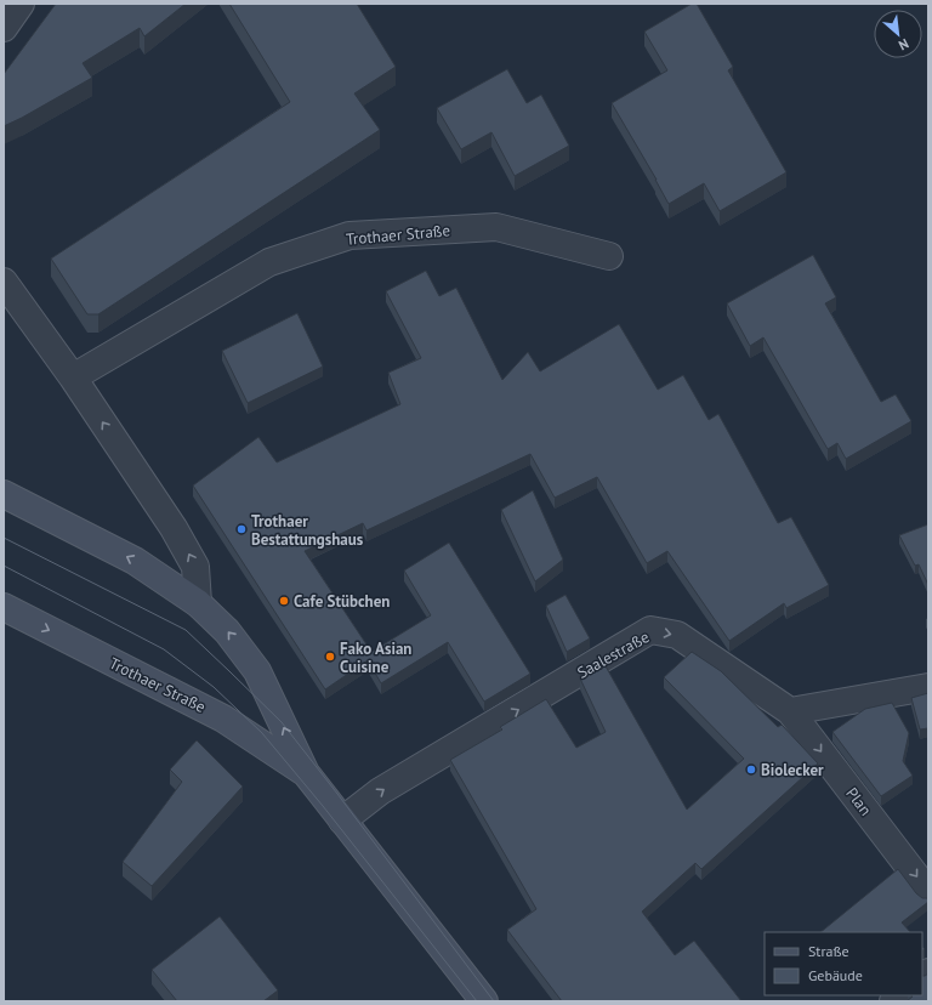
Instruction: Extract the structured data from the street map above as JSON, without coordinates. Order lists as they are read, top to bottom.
{
  "streets": {
    "main road": ["Trothaer Straße"],
    "street": ["Saalestraße", "Plan"]
  },
  "crossings": [
    ["Trothaer Straße", "Saalestraße"],
    ["Saalestraße", "Plan"]
  ],
  "one_way": ["Saalestraße", "Plan"],
  "places": [
    "Trothaer Bestattungshaus",
    "Cafe Stübchen",
    "Fako Asian Cuisine",
    "Biolecker"
  ],
  "legend": ["Straße", "Gebäude"],
  "north": "bottom right"
}
